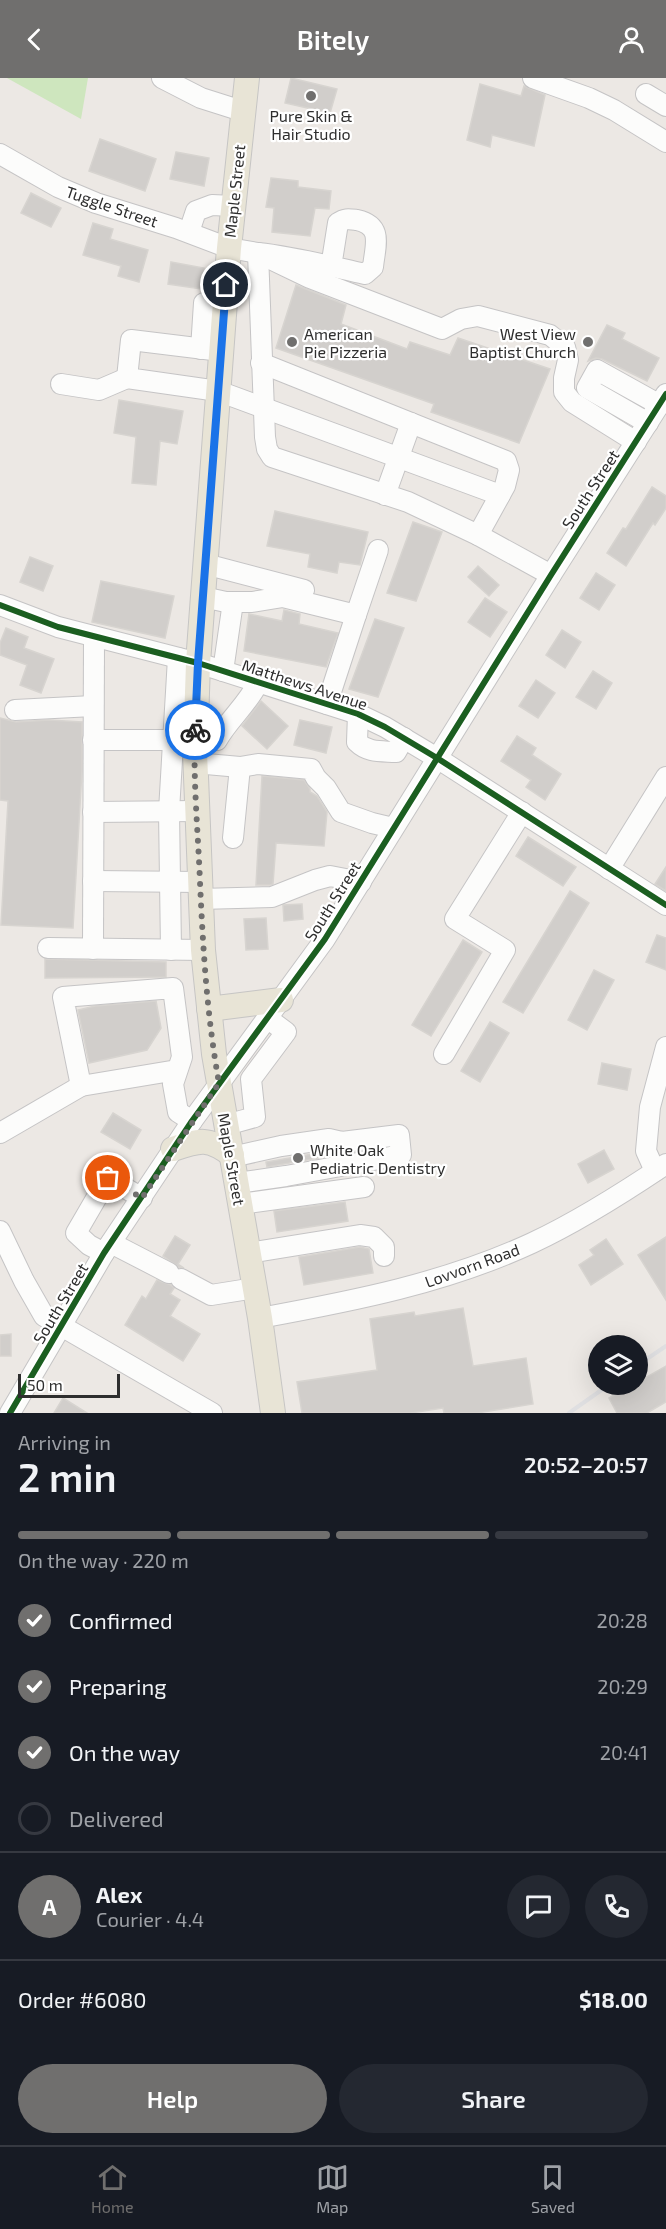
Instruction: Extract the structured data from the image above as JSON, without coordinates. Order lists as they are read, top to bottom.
{
  "streets": {
    "main road": ["Maple Street"],
    "street": [
      "Tuggle Street",
      "South Street",
      "Matthews Avenue",
      "Lovvorn Road"
    ]
  },
  "crossings": [
    ["Maple Street", "Tuggle Street"],
    ["Maple Street", "South Street"],
    ["Maple Street", "Matthews Avenue"],
    ["Maple Street", "Lovvorn Road"],
    ["South Street", "Matthews Avenue"]
  ],
  "places": [
    "Pure Skin & Hair Studio",
    "American Pie Pizzeria",
    "West View Baptist Church",
    "White Oak Pediatric Dentistry"
  ],
  "scale_bar": "50 m",
  "page": {
    "header": "Bitely",
    "scale": "50 m",
    "heading": ["2 min", "Arriving in", "20:52–20:57"],
    "panel": [
      "Alex",
      "Courier · 4.4",
      "Order #6080",
      "$18.00"
    ],
    "bar": "On the way · 220 m",
    "list": [
      ["Confirmed", "20:28"],
      ["Preparing", "20:29"],
      ["On the way", "20:41"],
      "Delivered"
    ],
    "round": "A",
    "buttons": ["Help", "Share"],
    "tabs": ["Home", "Map", "Saved"]
  }
}
